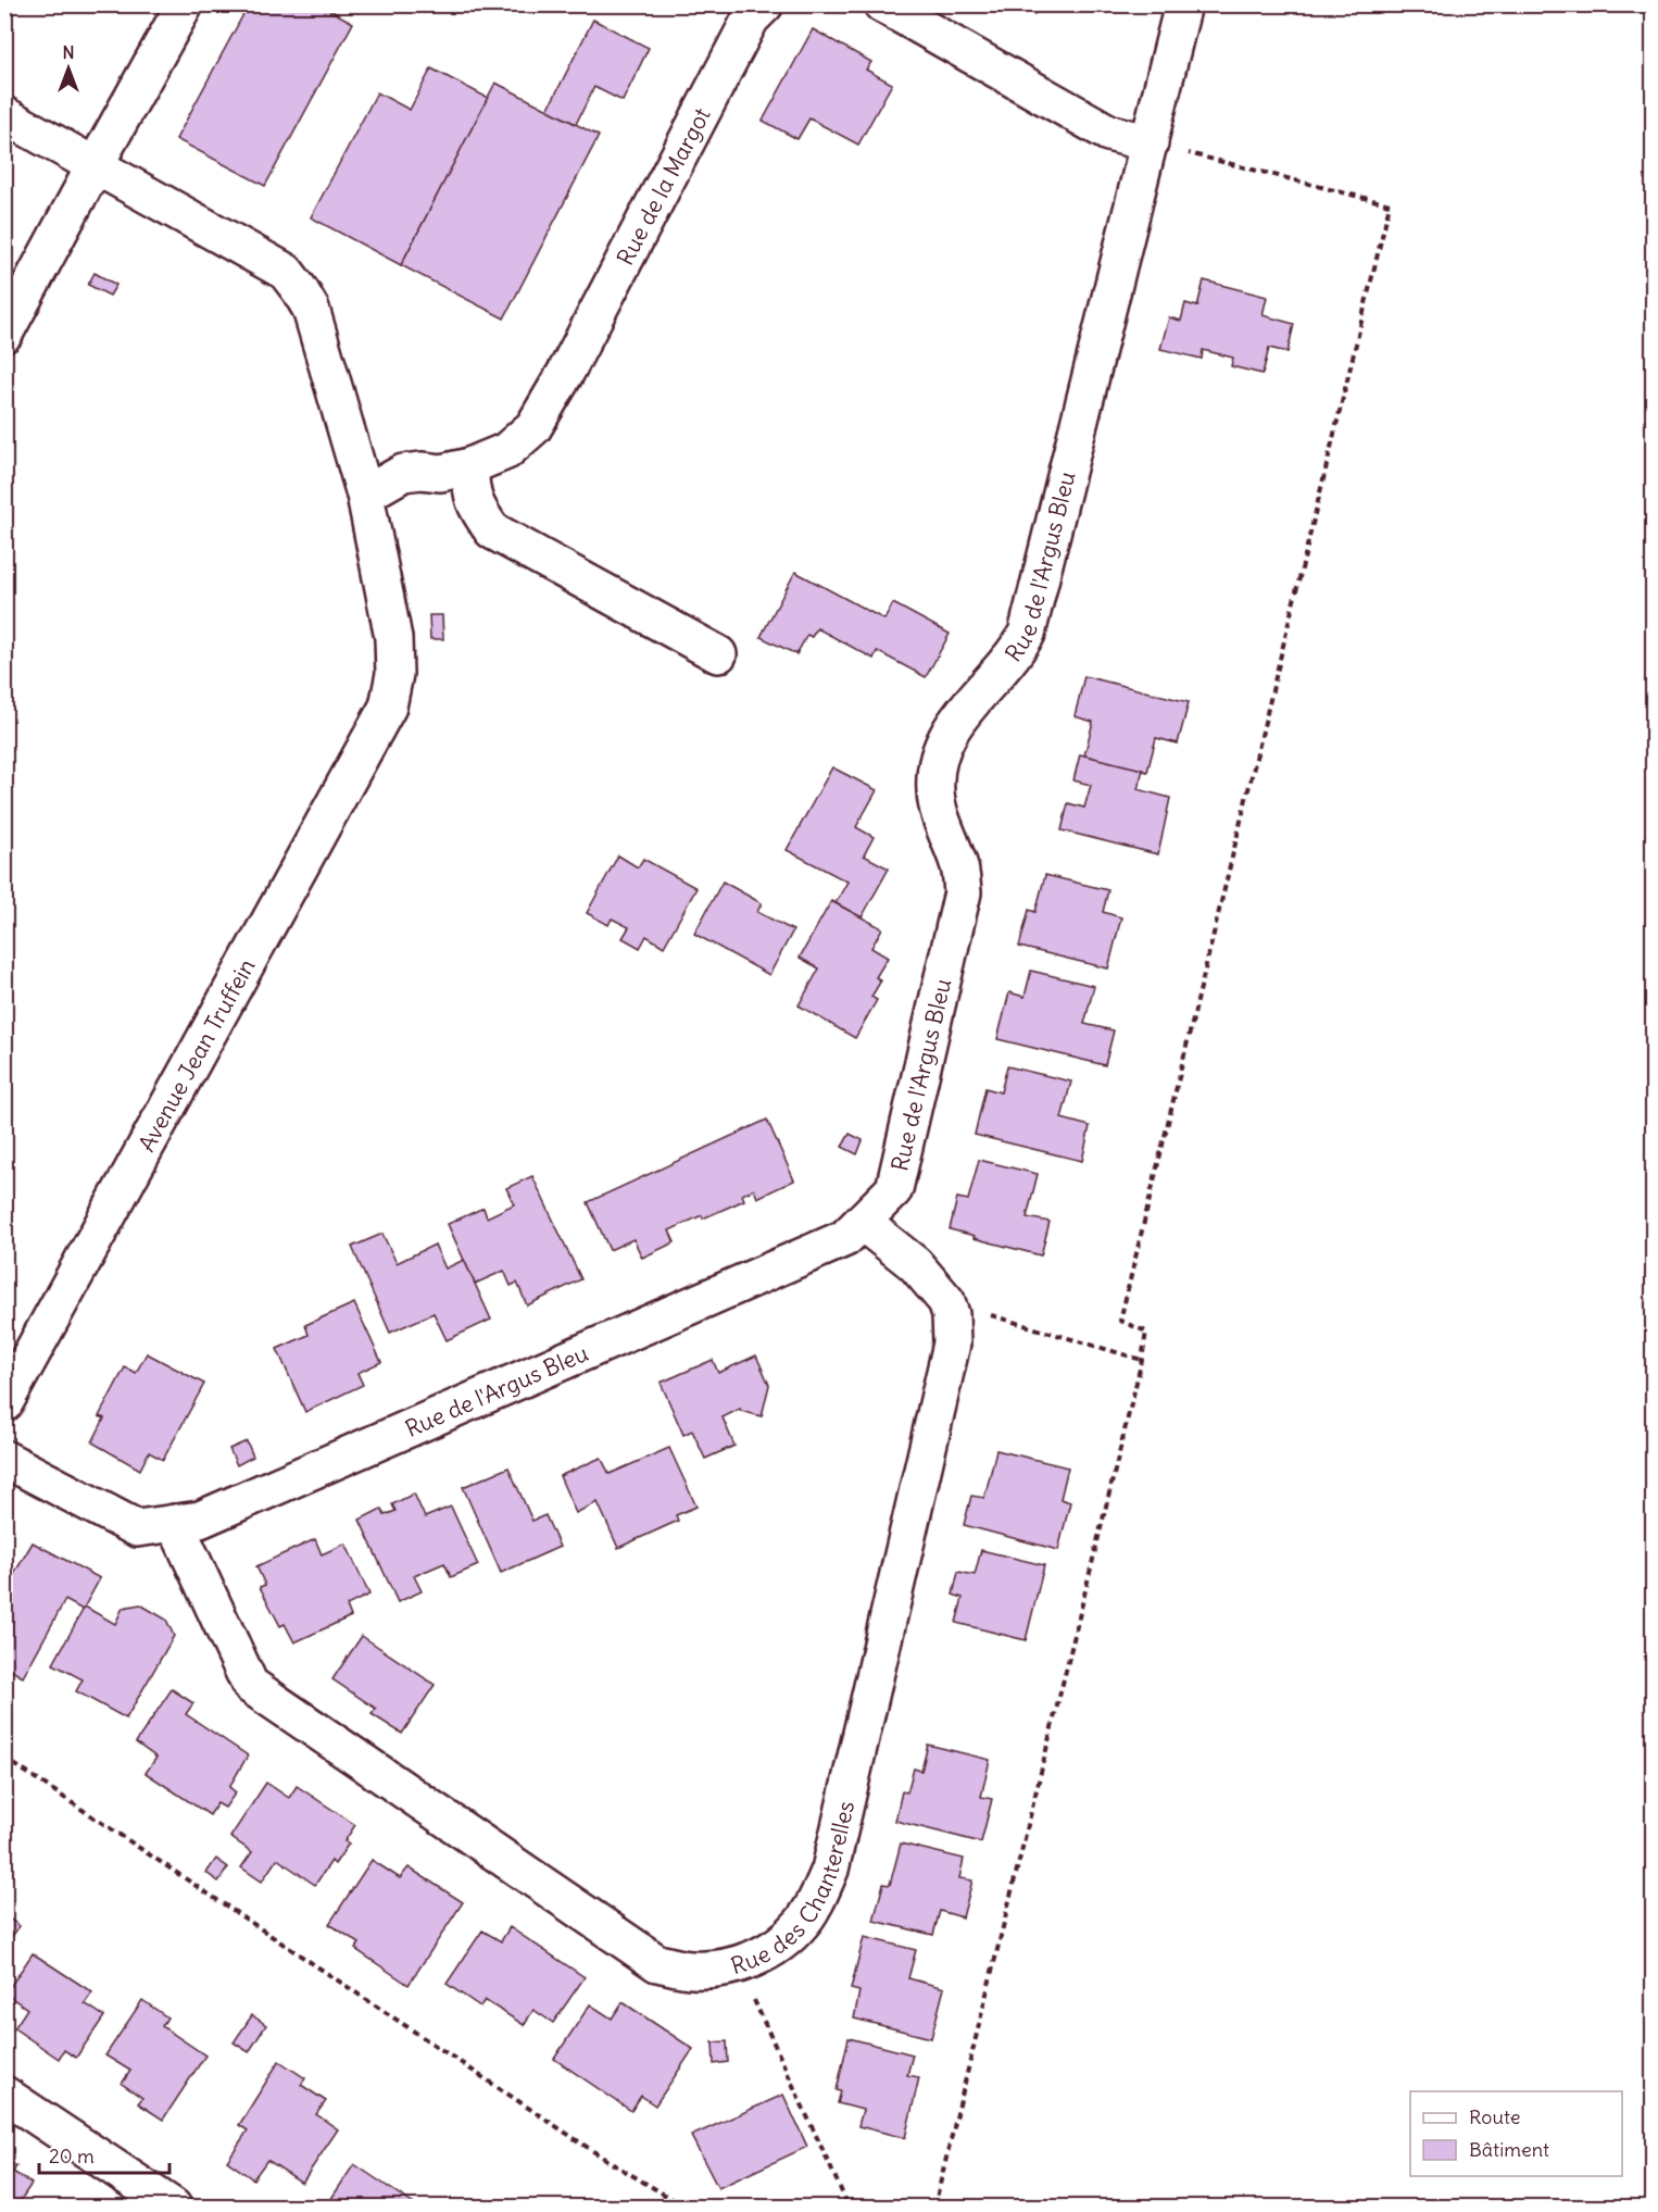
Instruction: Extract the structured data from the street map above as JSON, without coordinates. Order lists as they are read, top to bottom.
{
  "streets": {
    "street": [
      "Rue de la Margot",
      "Rue de l'Argus Bleu",
      "Avenue Jean Truffein",
      "Rue des Chanterelles"
    ]
  },
  "crossings": [
    ["Rue de la Margot", "Avenue Jean Truffein"],
    ["Rue de l'Argus Bleu", "Rue des Chanterelles"]
  ],
  "legend": ["Route", "Bâtiment"],
  "scale_bar": "20 m",
  "north": "top"
}
